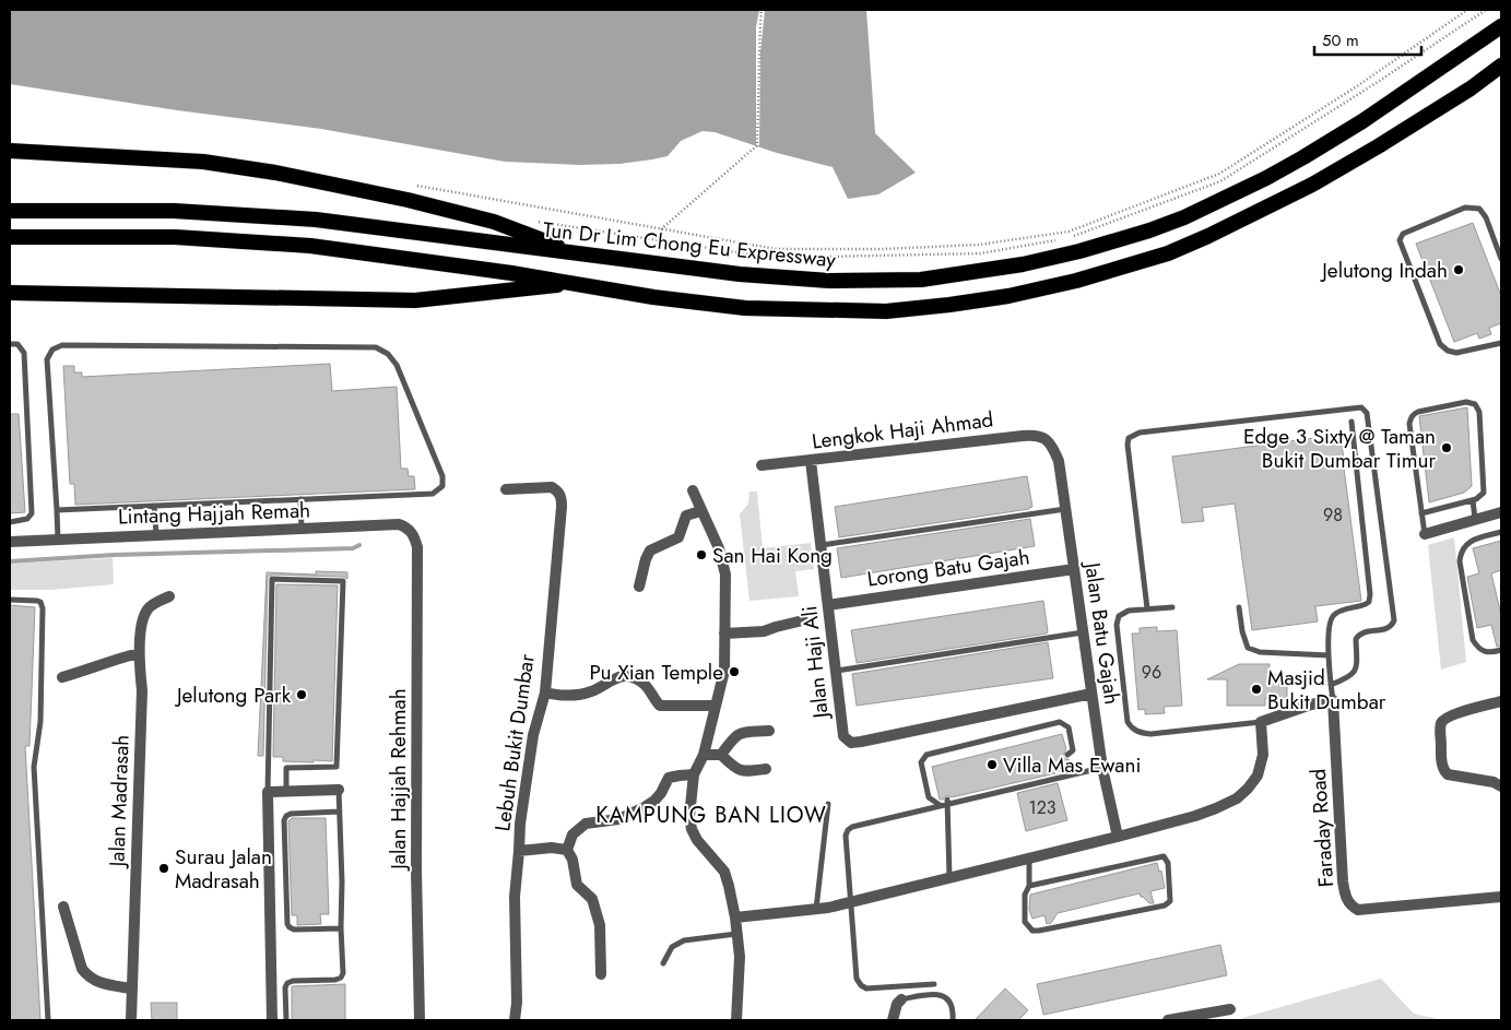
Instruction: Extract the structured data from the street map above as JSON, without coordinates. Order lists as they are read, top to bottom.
{
  "streets": {
    "highway": ["Tun Dr Lim Chong Eu Expressway"],
    "street": [
      "Lengkok Haji Ahmad",
      "Lintang Hajjah Remah",
      "Lorong Batu Gajah",
      "Jalan Batu Gajah",
      "Jalan Haji Ali",
      "Lebuh Bukit Dumbar",
      "Jalan Hajjah Rehmah",
      "Jalan Madrasah",
      "Faraday Road"
    ]
  },
  "crossings": [
    ["Lengkok Haji Ahmad", "Jalan Batu Gajah"],
    ["Lengkok Haji Ahmad", "Jalan Haji Ali"],
    ["Lintang Hajjah Remah", "Jalan Hajjah Rehmah"],
    ["Lorong Batu Gajah", "Jalan Batu Gajah"],
    ["Lorong Batu Gajah", "Jalan Haji Ali"],
    ["Jalan Batu Gajah", "Jalan Haji Ali"]
  ],
  "districts": ["KAMPUNG BAN LIOW"],
  "places": [
    "Jelutong Indah",
    "Edge 3 Sixty @ Taman Bukit Dumbar Timur",
    "San Hai Kong",
    "Pu Xian Temple",
    "Masjid Bukit Dumbar",
    "Jelutong Park",
    "Villa Mas Ewani",
    "Surau Jalan Madrasah"
  ],
  "house_numbers": ["98", "96", "123"],
  "scale_bar": "50 m"
}
